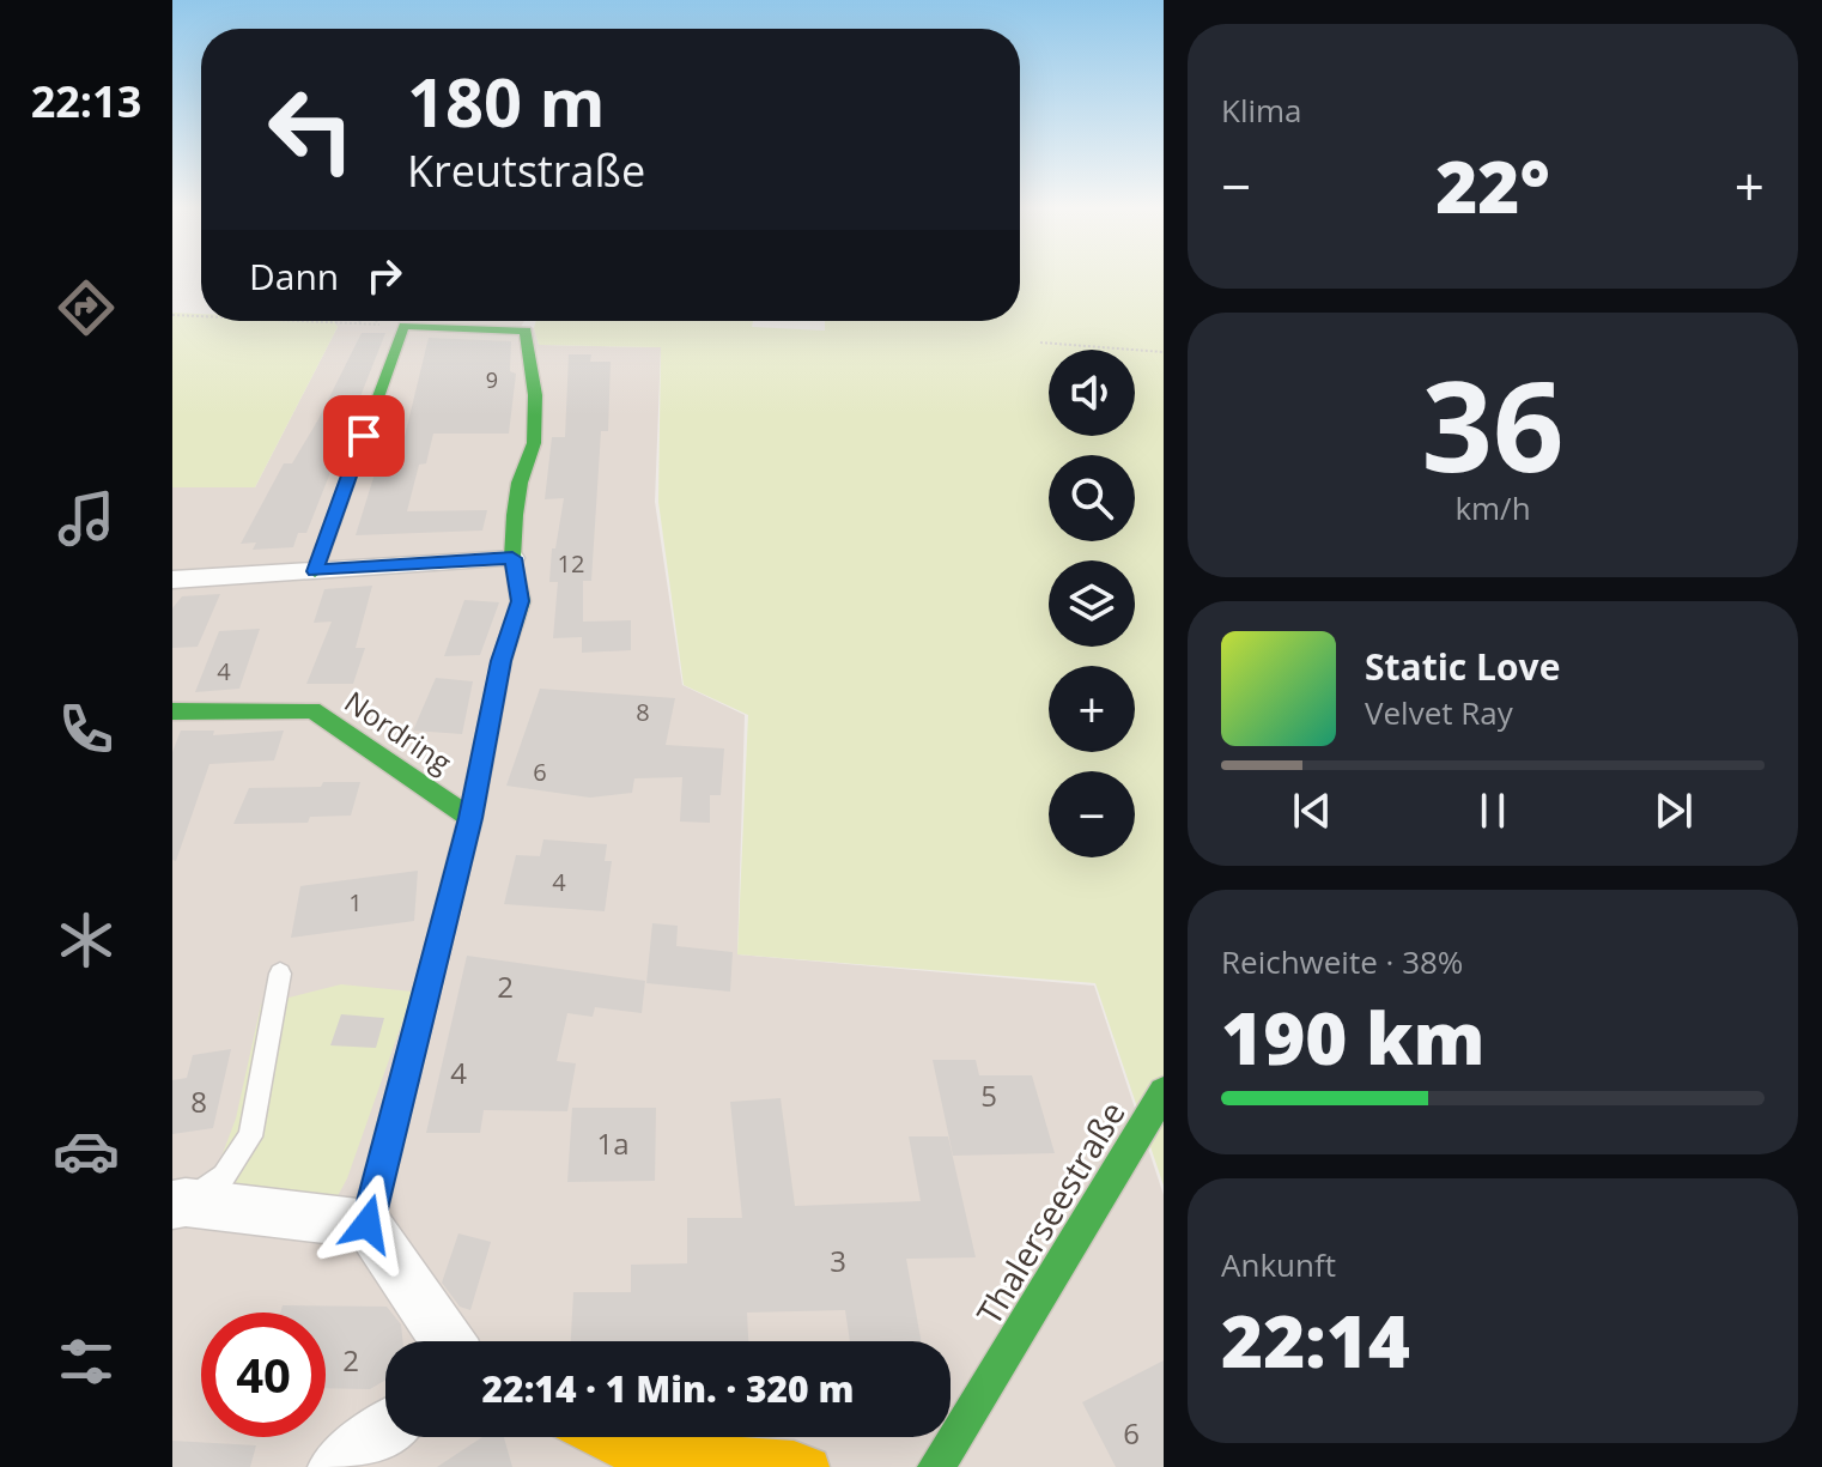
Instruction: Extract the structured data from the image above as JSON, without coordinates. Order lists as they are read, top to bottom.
{
  "streets": {
    "street": ["Nordring", "Thalerseestraße"]
  },
  "house_numbers": [
    "9",
    "12",
    "4",
    "8",
    "6",
    "4",
    "1",
    "2",
    "4",
    "5",
    "8",
    "1a",
    "3",
    "2",
    "6"
  ],
  "page": {
    "tabs": "22:13",
    "tile": [
      "Klima",
      ["36", "km/h"],
      ["Reichweite · 38%", "190 km"],
      ["Ankunft", "22:14"]
    ],
    "turn": ["180 m", "Kreutstraße"],
    "heat": ["−", "22°", "+"],
    "then": "Dann",
    "map_buttons": ["+", "−"],
    "song": ["Static Love", "Velvet Ray"],
    "limit": "40",
    "trip": "22:14 · 1 Min. · 320 m"
  }
}
